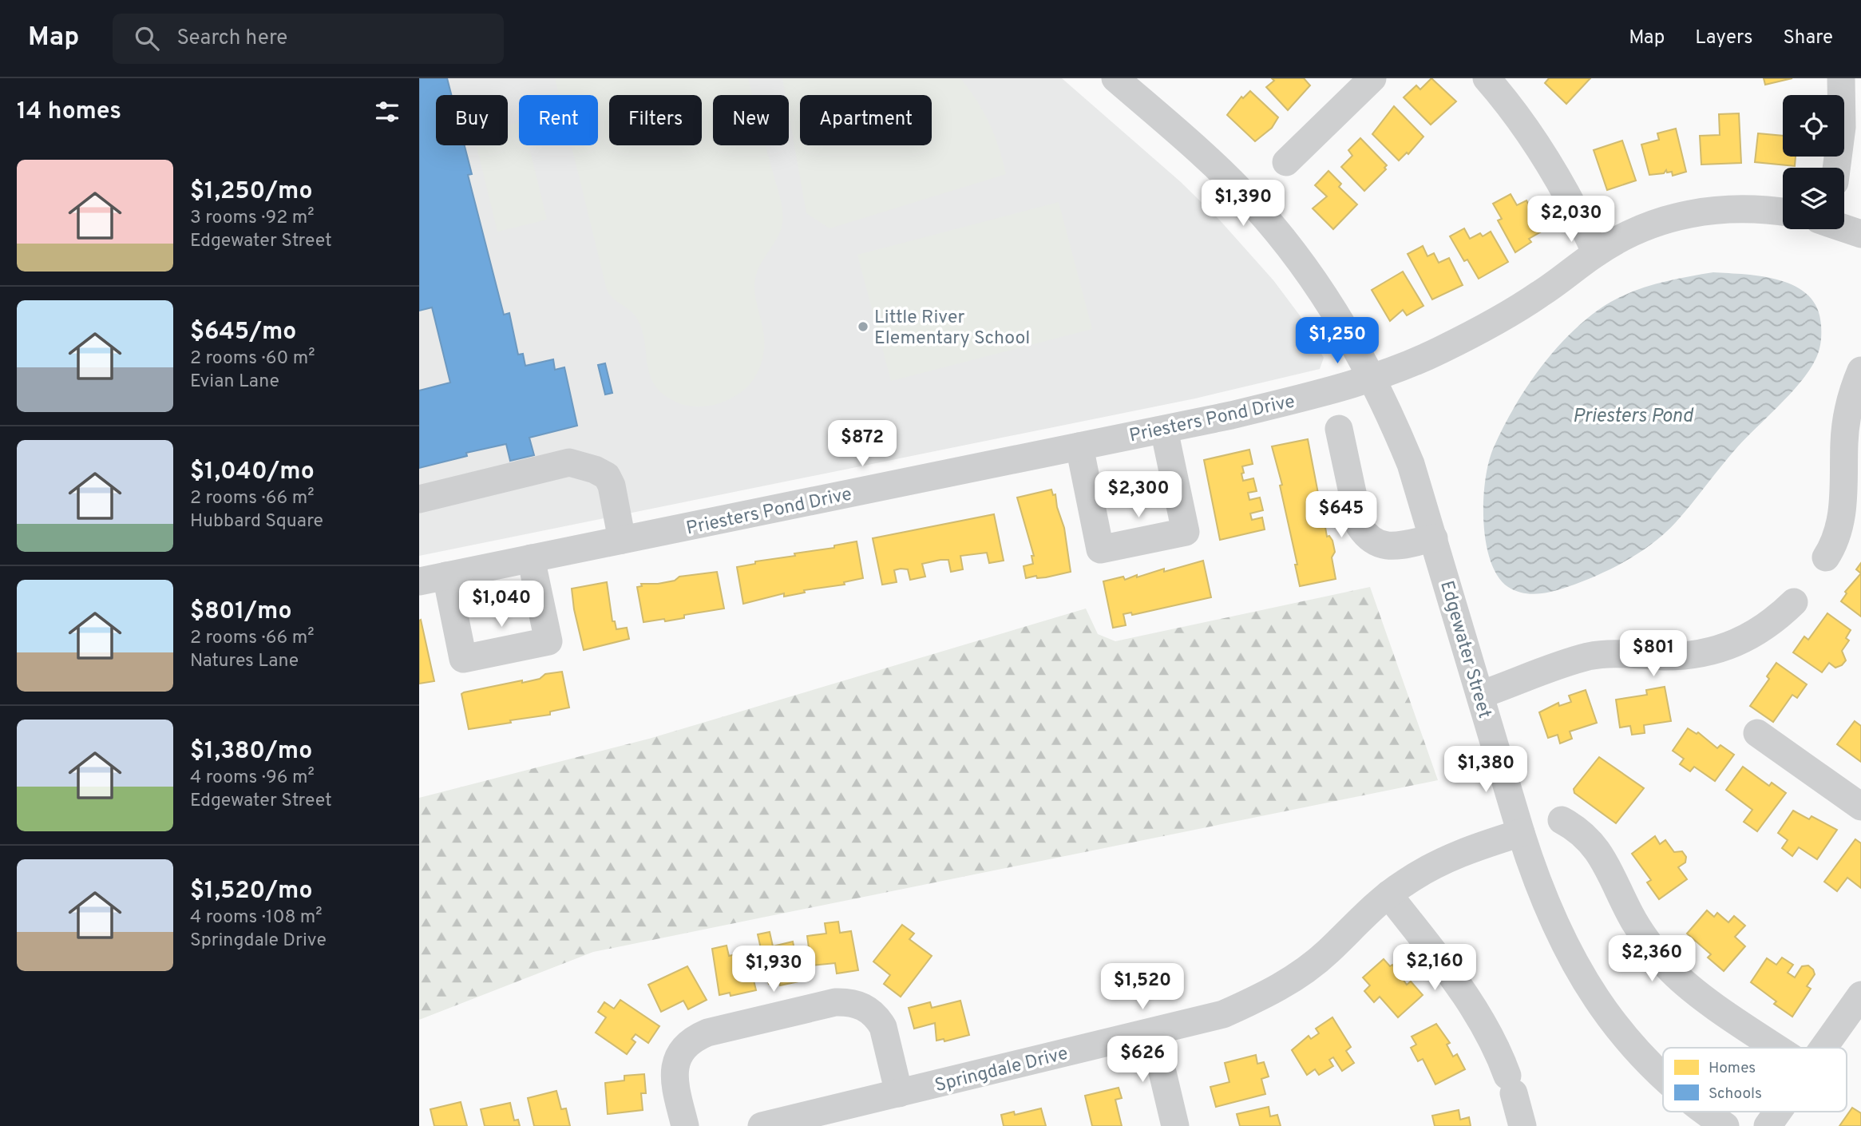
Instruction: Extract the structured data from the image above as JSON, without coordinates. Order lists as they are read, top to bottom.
{
  "streets": {
    "street": ["Priesters Pond Drive", "Edgewater Street", "Springdale Drive"]
  },
  "crossings": [
    ["Priesters Pond Drive", "Edgewater Street"],
    ["Edgewater Street", "Springdale Drive"]
  ],
  "water": ["Priesters Pond"],
  "places": ["Little River Elementary School"],
  "legend": ["Homes", "Schools"],
  "page": {
    "header": "Map",
    "search": "Search here",
    "nav": ["Map", "Layers", "Share"],
    "heading": "14 homes",
    "chip": [
      "Buy",
      "Rent",
      "Filters",
      "New",
      "Apartment"
    ],
    "list": [
      {
        "name": "$1,250/mo",
        "note": "3 rooms · 92 m² · Edgewater Street"
      },
      {
        "name": "$645/mo",
        "note": "2 rooms · 60 m² · Evian Lane"
      },
      {
        "name": "$1,040/mo",
        "note": "2 rooms · 66 m² · Hubbard Square"
      },
      {
        "name": "$801/mo",
        "note": "2 rooms · 66 m² · Natures Lane"
      },
      {
        "name": "$1,380/mo",
        "note": "4 rooms · 96 m² · Edgewater Street"
      },
      {
        "name": "$1,520/mo",
        "note": "4 rooms · 108 m² · Springdale Drive"
      }
    ],
    "price": [
      "$1,390",
      "$2,030",
      "$1,250",
      "$872",
      "$2,300",
      "$645",
      "$1,040",
      "$801",
      "$1,380",
      "$2,360",
      "$2,160",
      "$1,930",
      "$1,520",
      "$626"
    ]
  }
}
